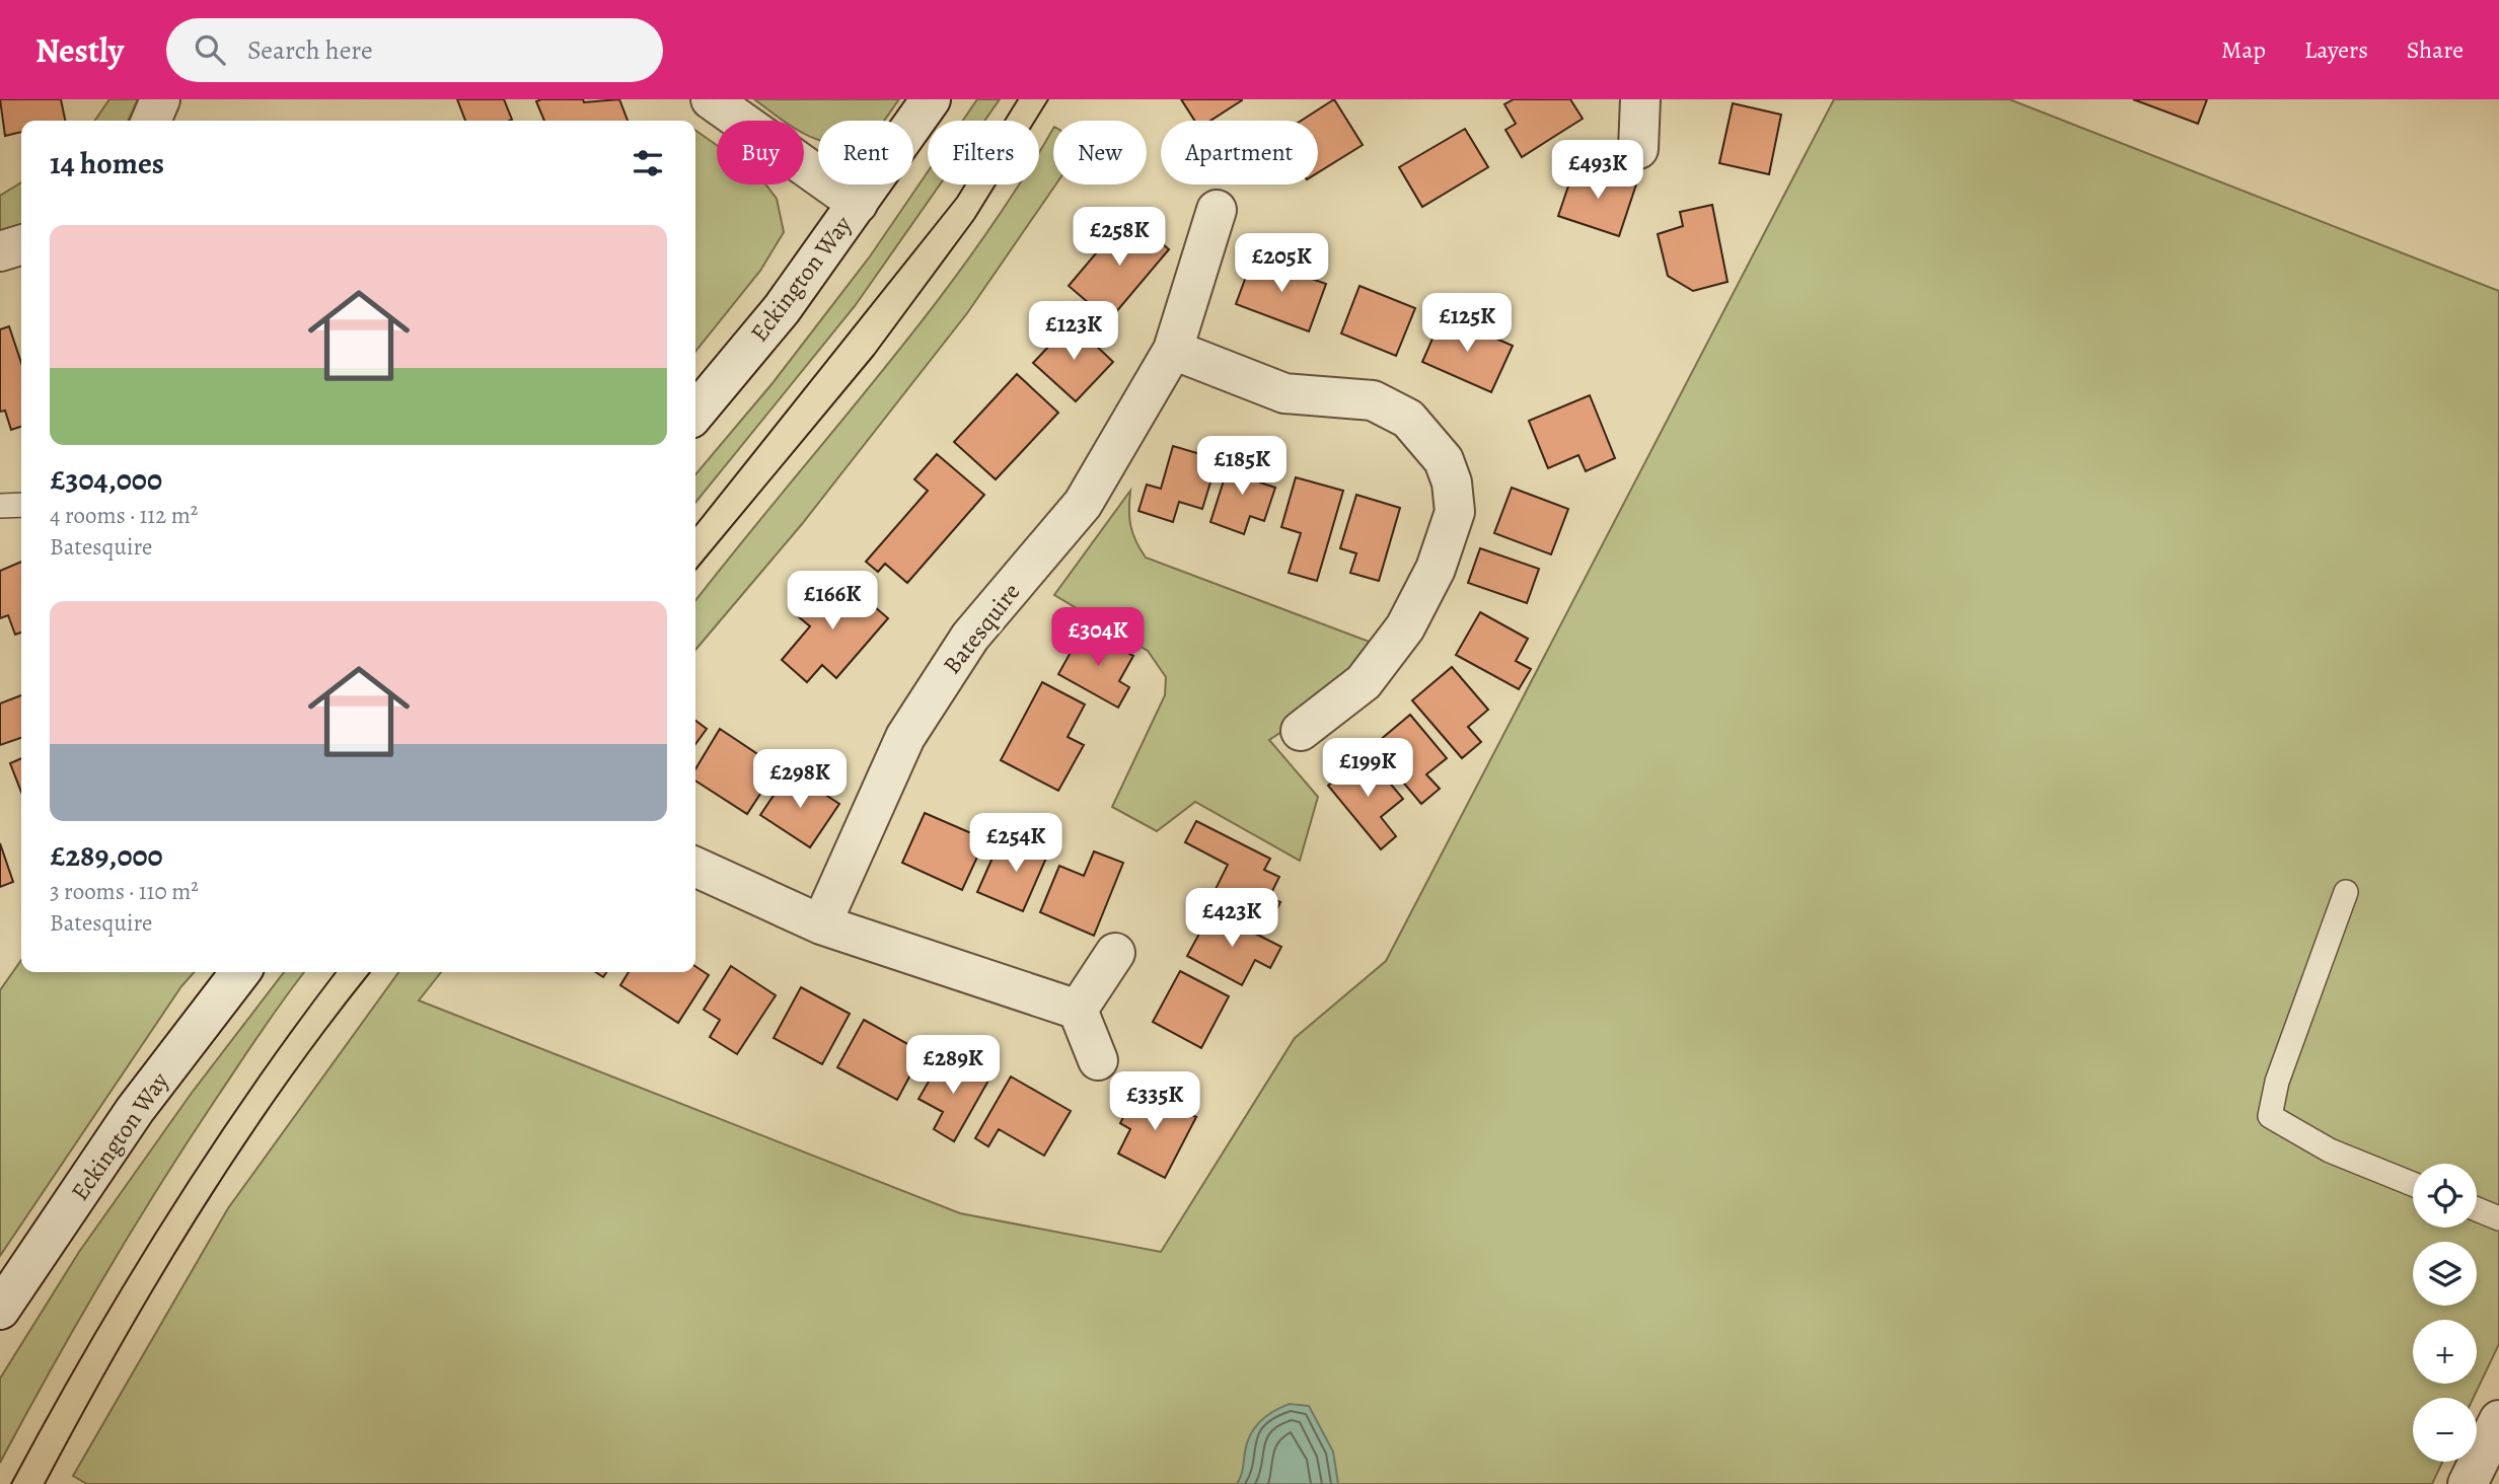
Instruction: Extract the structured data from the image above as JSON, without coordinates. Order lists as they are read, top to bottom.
{
  "streets": {
    "street": ["Eckington Way", "Batesquire"]
  },
  "page": {
    "header": "Nestly",
    "search": "Search here",
    "nav": ["Map", "Layers", "Share"],
    "chip": [
      "Buy",
      "Rent",
      "Filters",
      "New",
      "Apartment"
    ],
    "heading": "14 homes",
    "price": [
      "£493K",
      "£258K",
      "£205K",
      "£125K",
      "£123K",
      "£185K",
      "£166K",
      "£304K",
      "£199K",
      "£298K",
      "£254K",
      "£423K",
      "£289K",
      "£335K"
    ],
    "list": [
      {
        "name": "£304,000",
        "note": "4 rooms · 112 m² · Batesquire"
      },
      {
        "name": "£289,000",
        "note": "3 rooms · 110 m² · Batesquire"
      }
    ],
    "map_buttons": ["+", "−"]
  }
}
